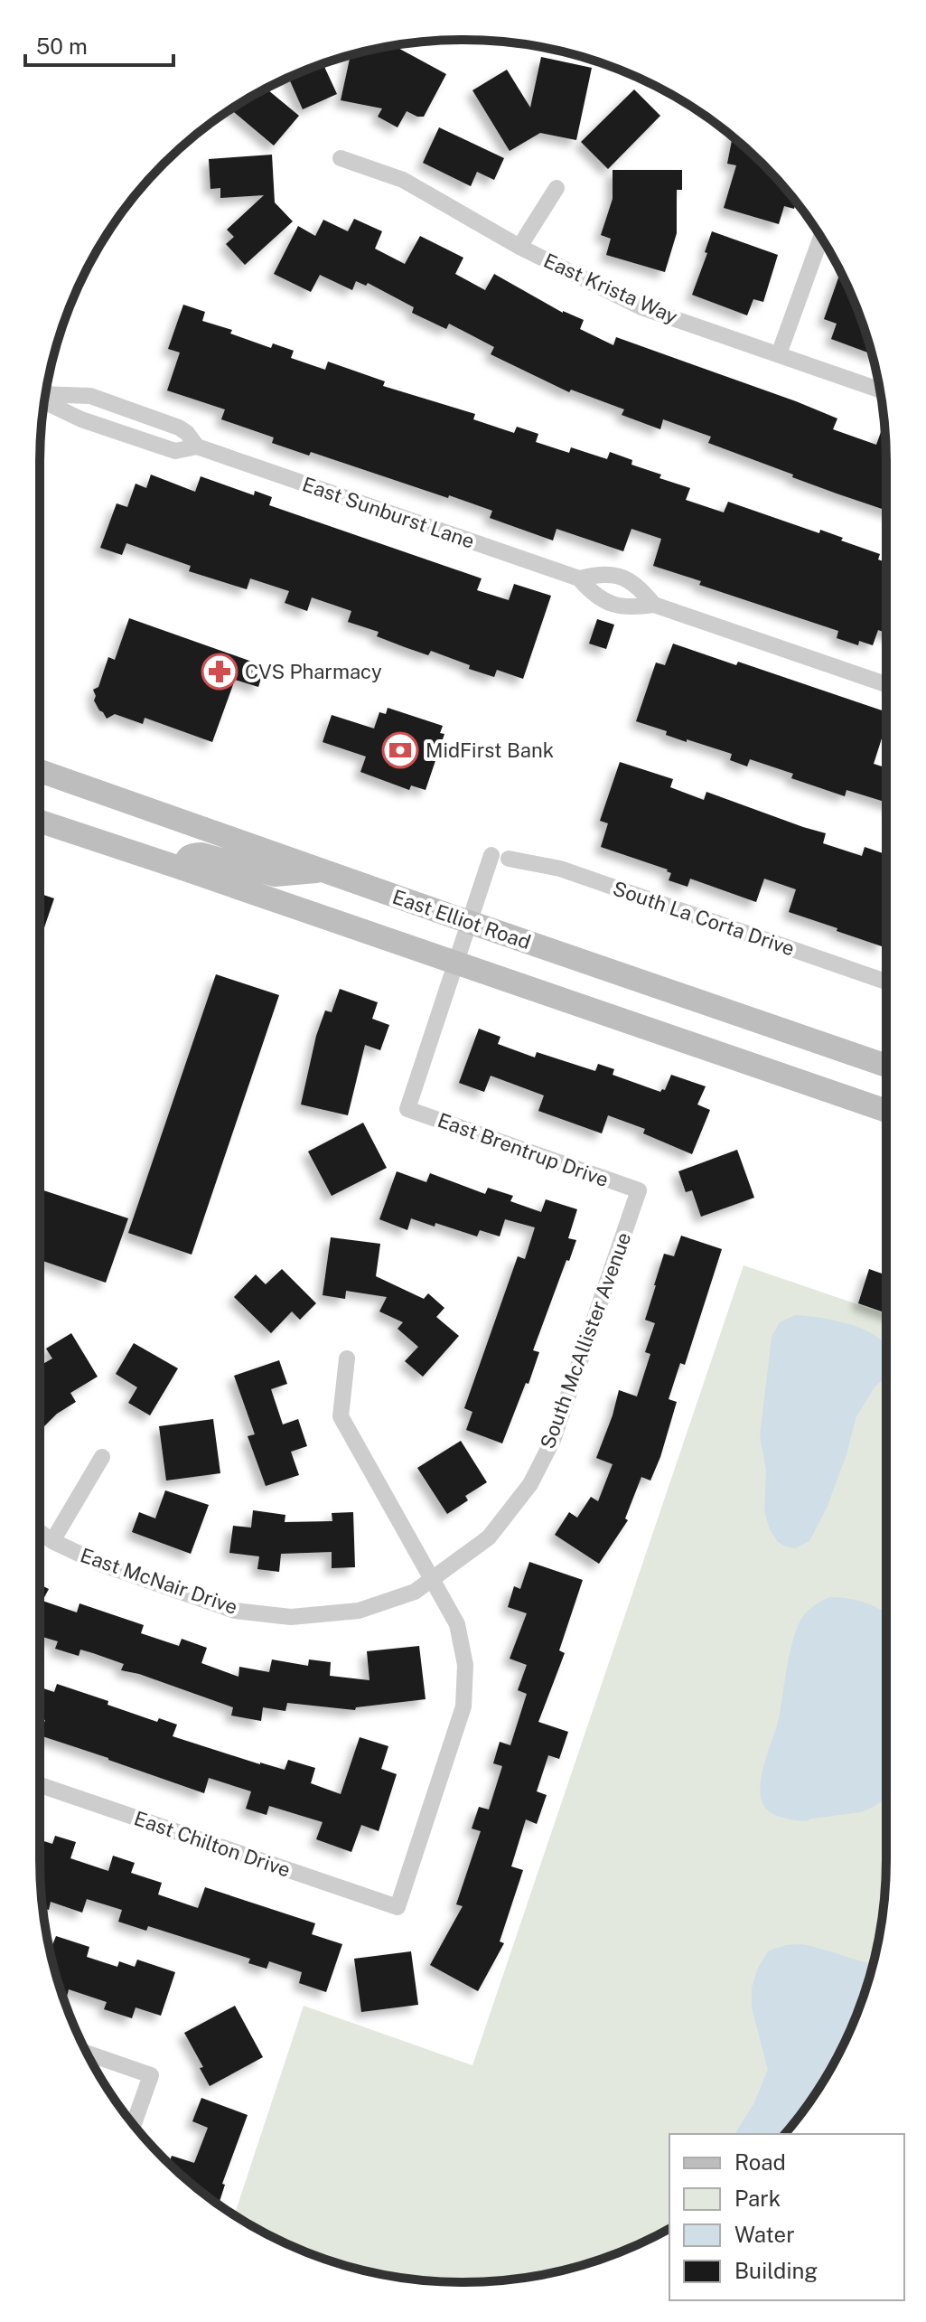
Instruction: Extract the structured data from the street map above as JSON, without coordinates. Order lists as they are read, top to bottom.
{
  "streets": {
    "main road": ["East Elliot Road"],
    "street": [
      "East Krista Way",
      "East Sunburst Lane",
      "South La Corta Drive",
      "East Brentrup Drive",
      "South McAllister Avenue",
      "East McNair Drive",
      "East Chilton Drive"
    ]
  },
  "crossings": [
    ["South La Corta Drive", "East Elliot Road"],
    ["East Brentrup Drive", "South McAllister Avenue"],
    ["South McAllister Avenue", "East McNair Drive"],
    ["South McAllister Avenue", "East Chilton Drive"],
    ["East McNair Drive", "East Chilton Drive"]
  ],
  "places": {
    "pharmacy": ["CVS Pharmacy"],
    "bank": ["MidFirst Bank"]
  },
  "legend": [
    "Road",
    "Park",
    "Water",
    "Building"
  ],
  "scale_bar": "50 m"
}
